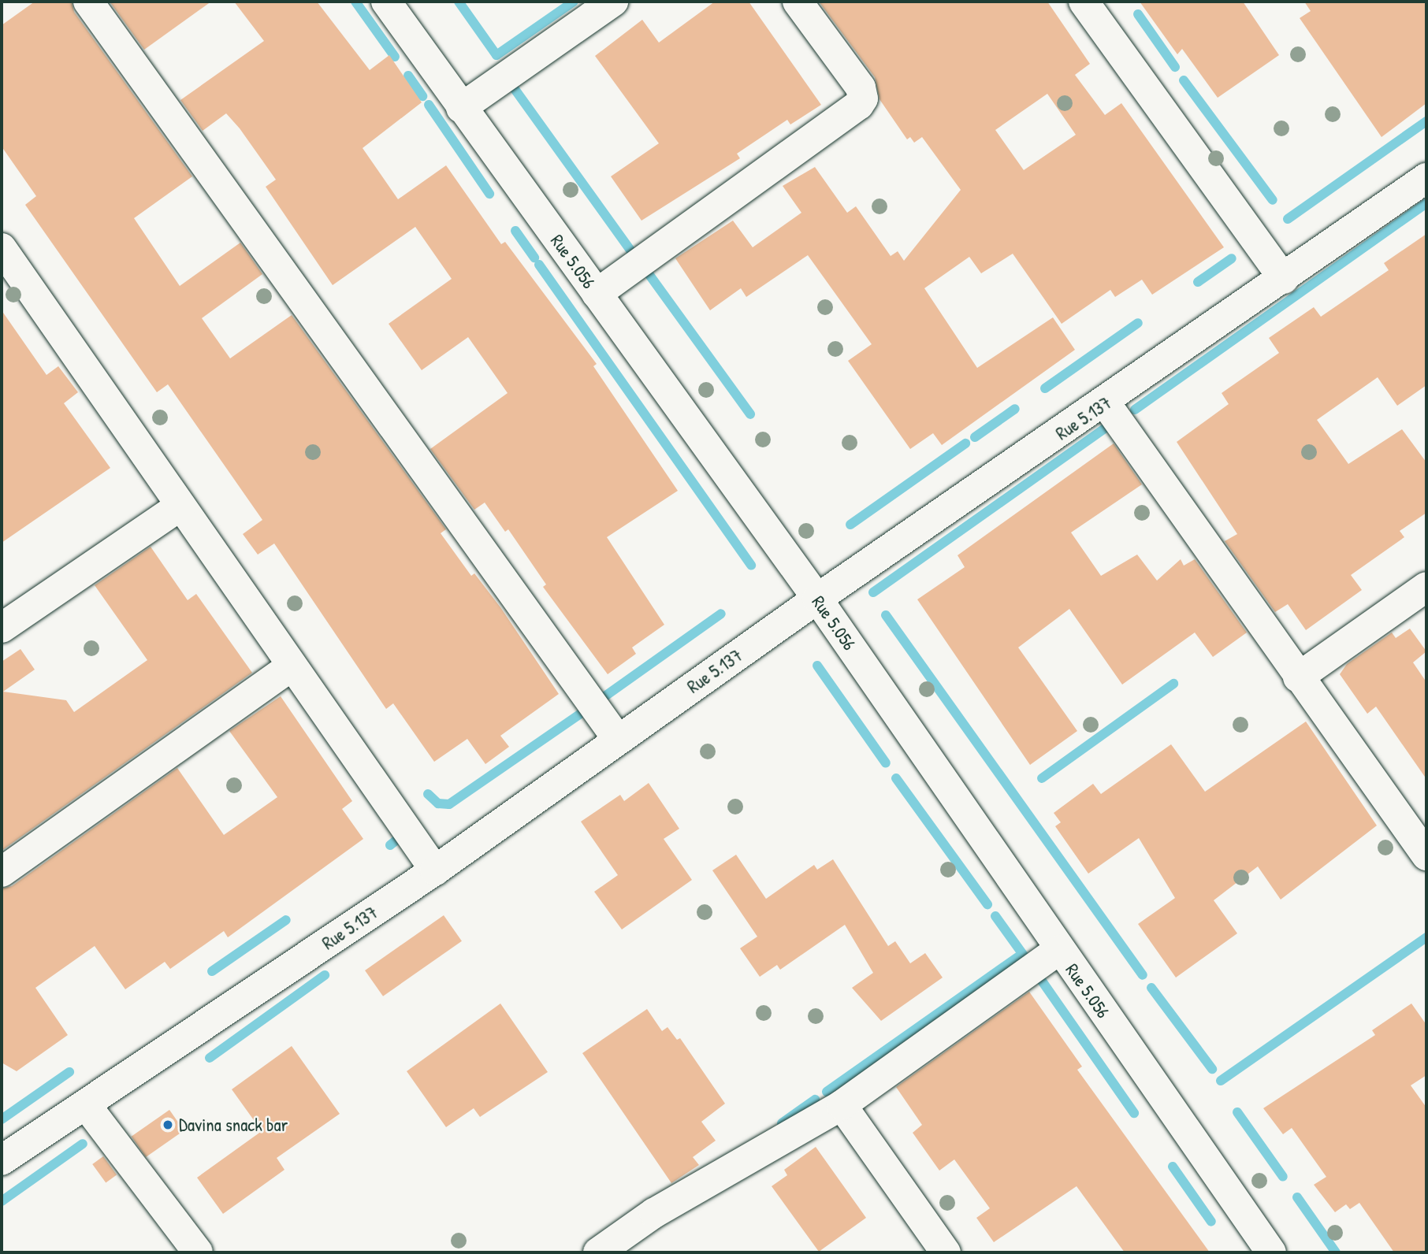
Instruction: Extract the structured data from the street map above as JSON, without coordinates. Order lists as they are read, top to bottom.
{
  "streets": {
    "street": ["Rue 5.056", "Rue 5.137"]
  },
  "crossings": [
    ["Rue 5.056", "Rue 5.137"]
  ],
  "places": ["Davina snack bar"]
}
